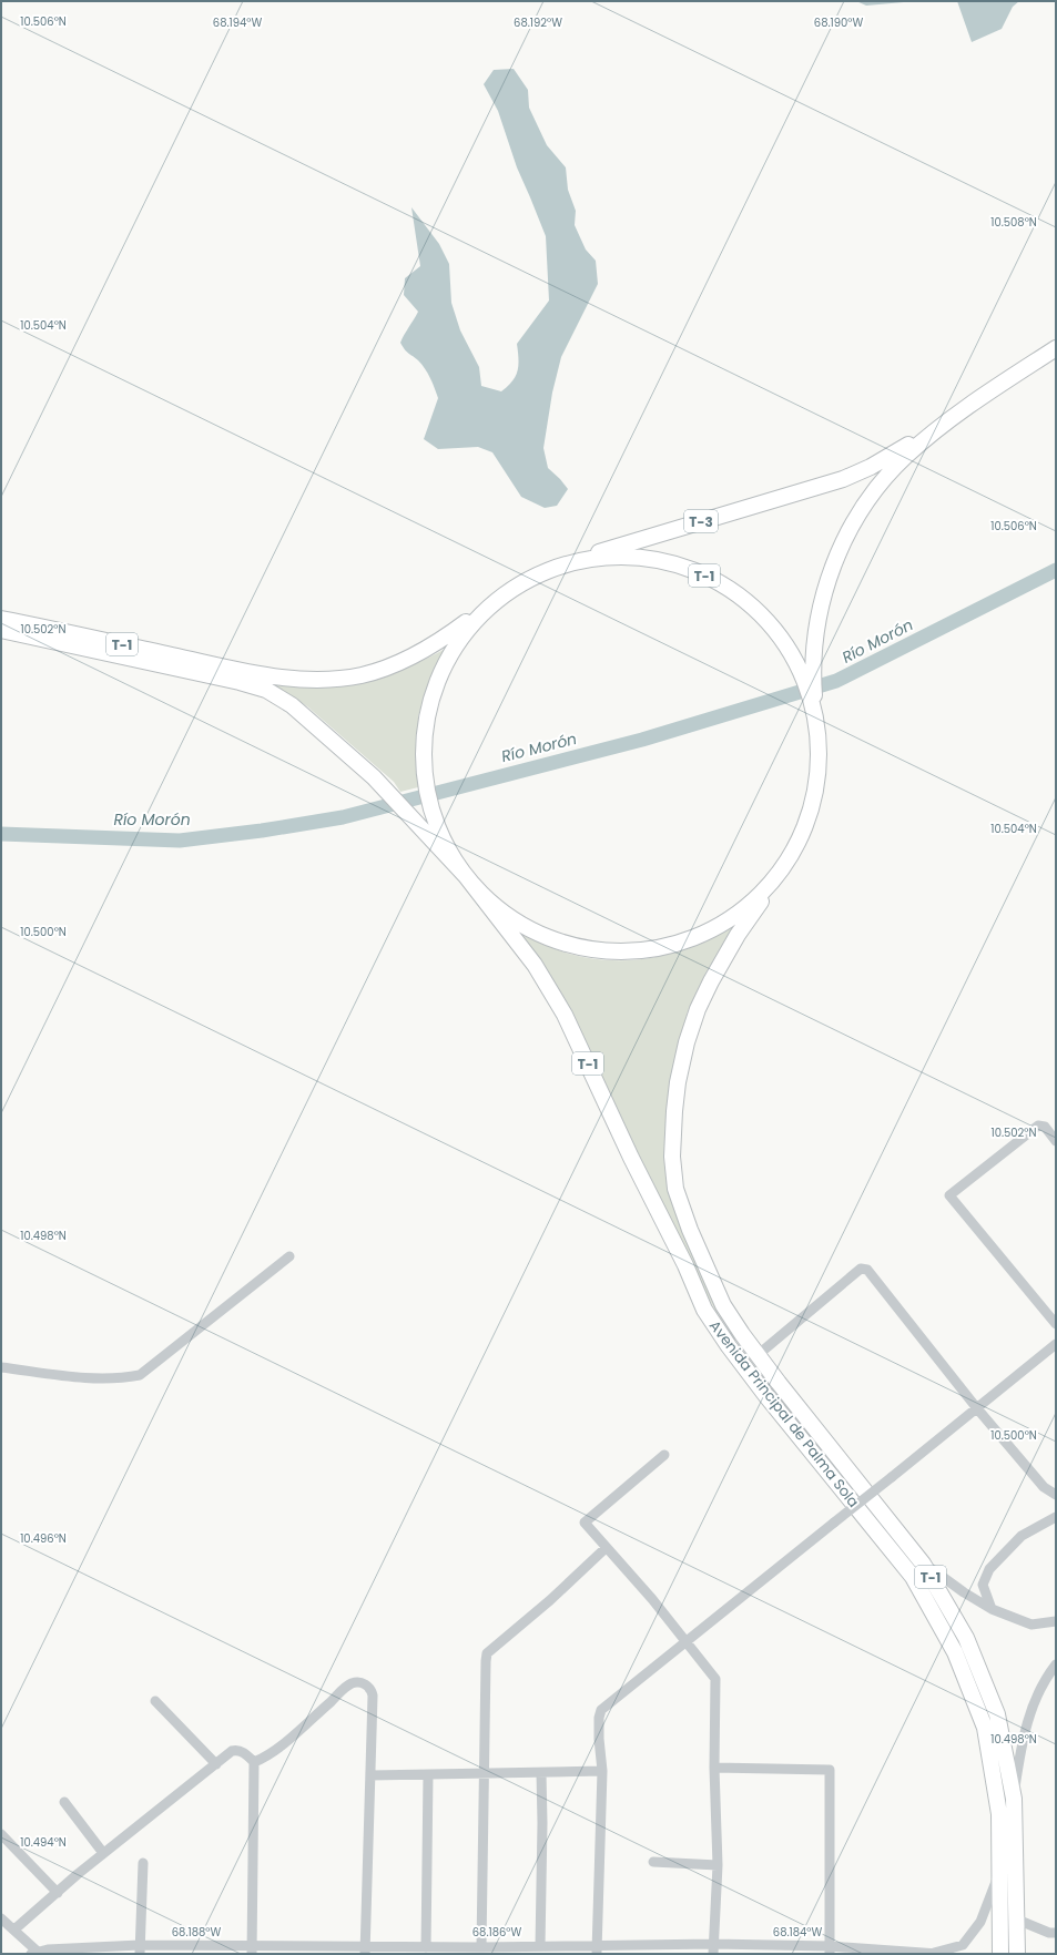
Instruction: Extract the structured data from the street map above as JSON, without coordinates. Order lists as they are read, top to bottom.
{
  "streets": {
    "highway": ["T-3", "T-1", "Avenida Principal de Palma Sola"]
  },
  "crossings": [
    ["T-3", "T-1"],
    ["T-1", "Avenida Principal de Palma Sola"]
  ],
  "water": ["Río Morón"],
  "coordinates": [
    "10.506°N",
    "68.194°W",
    "68.192°W",
    "68.190°W",
    "10.508°N",
    "10.504°N",
    "10.502°N",
    "10.500°N",
    "10.498°N",
    "10.496°N",
    "10.494°N",
    "68.188°W",
    "68.186°W",
    "68.184°W"
  ]
}
